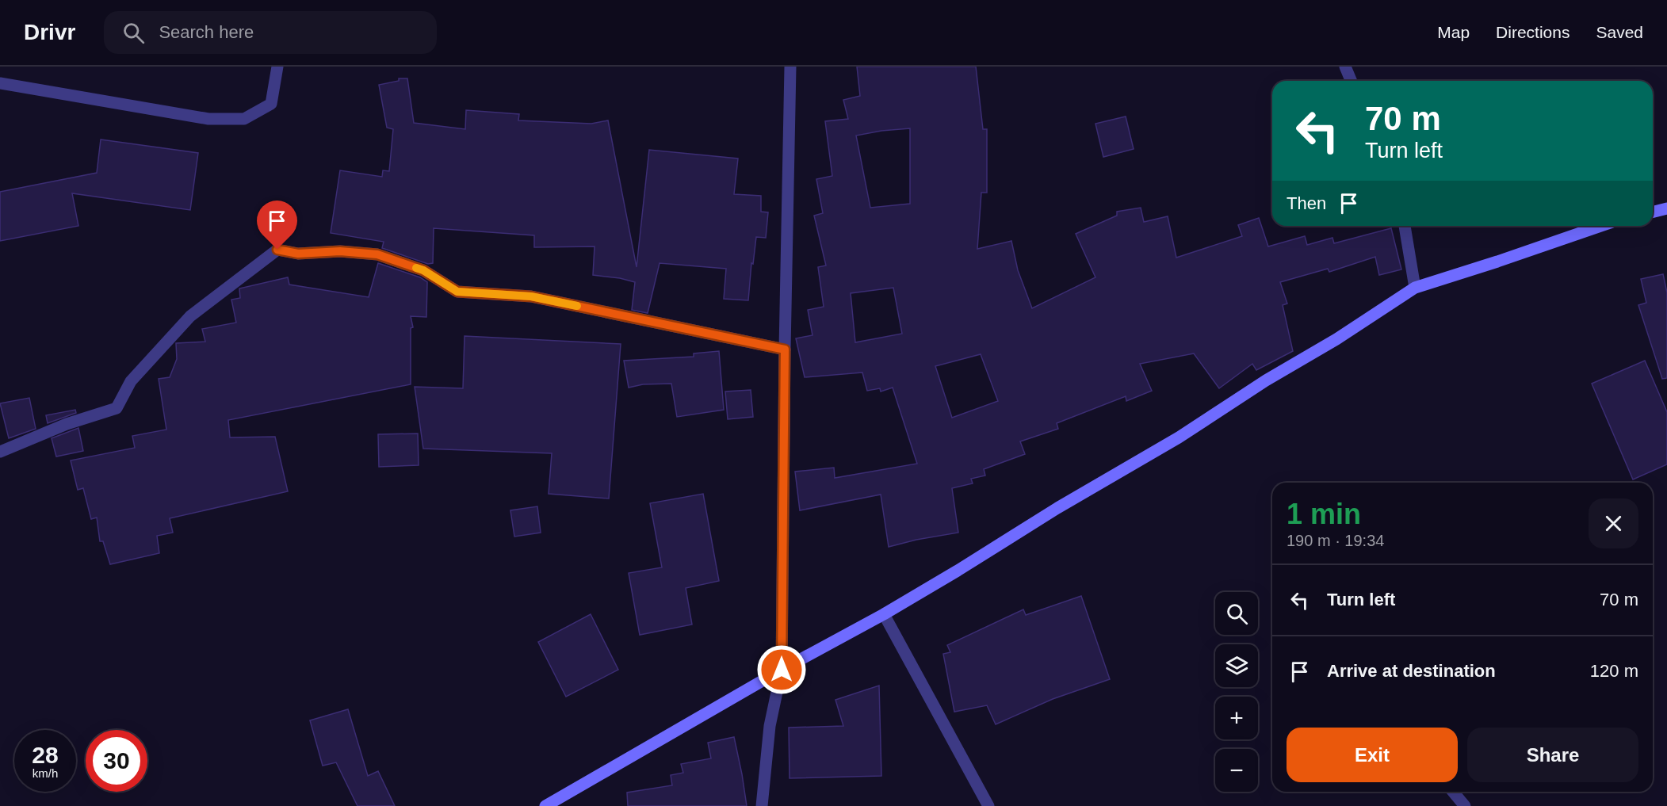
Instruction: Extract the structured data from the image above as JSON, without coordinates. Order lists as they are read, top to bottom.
{
  "page": {
    "header": "Drivr",
    "search": "Search here",
    "nav": ["Map", "Directions", "Saved"],
    "turn": ["70 m", "Turn left"],
    "then": "Then",
    "heading": ["1 min", "190 m · 19:34"],
    "list": [
      {
        "name": "Turn left",
        "value": "70 m"
      },
      {
        "name": "Arrive at destination",
        "value": "120 m"
      }
    ],
    "map_buttons": ["+", "−"],
    "buttons": ["Exit", "Share"],
    "speed": "28 km/h",
    "limit": "30"
  }
}
